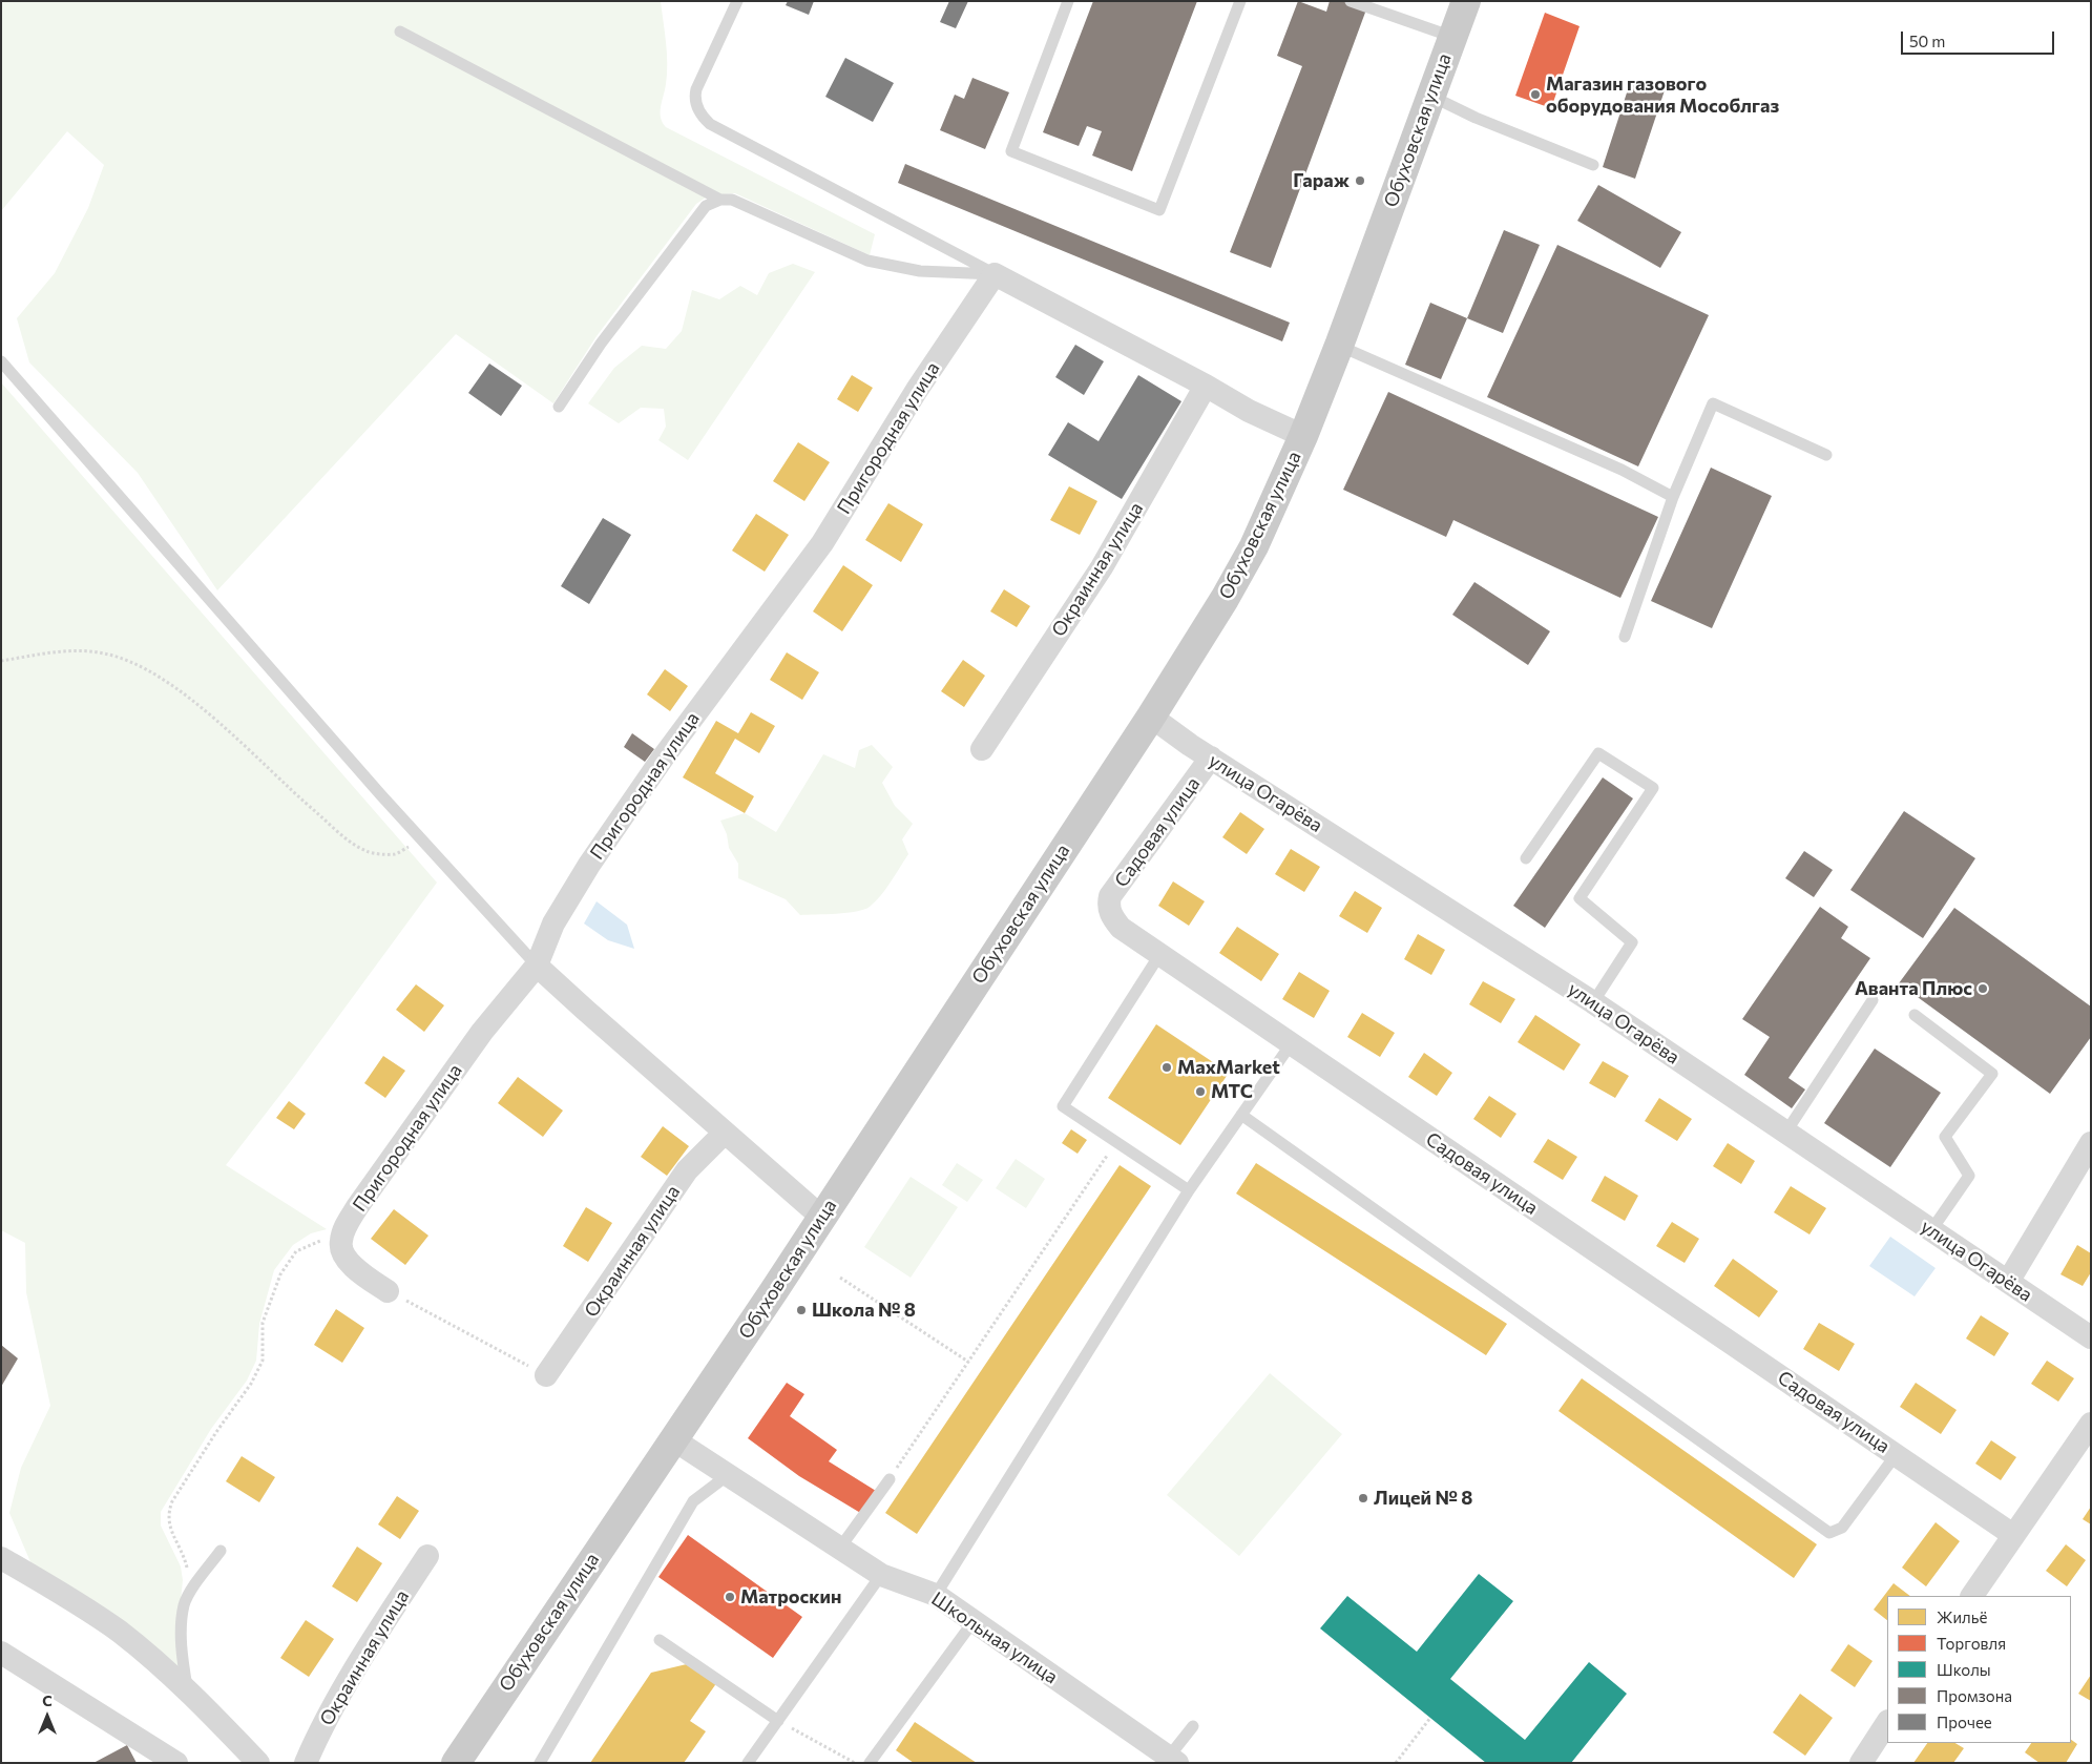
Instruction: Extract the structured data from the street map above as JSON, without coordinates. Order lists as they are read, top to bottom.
{
  "streets": {
    "main road": ["Обуховская улица"],
    "street": [
      "Пригородная улица",
      "Окраинная улица",
      "улица Огарёва",
      "Садовая улица",
      "Школьная улица"
    ]
  },
  "crossings": [
    ["Обуховская улица", "улица Огарёва"],
    ["Обуховская улица", "Школьная улица"],
    ["улица Огарёва", "Садовая улица"]
  ],
  "places": [
    "Магазин газового оборудования Мособлгаз",
    "Гараж",
    "Аванта Плюс",
    "MaxMarket",
    "МТС",
    "Школа № 8",
    "Лицей № 8",
    "Матроскин"
  ],
  "legend": [
    "Жильё",
    "Торговля",
    "Школы",
    "Промзона",
    "Прочее"
  ],
  "scale_bar": "50 m",
  "north": "top"
}
